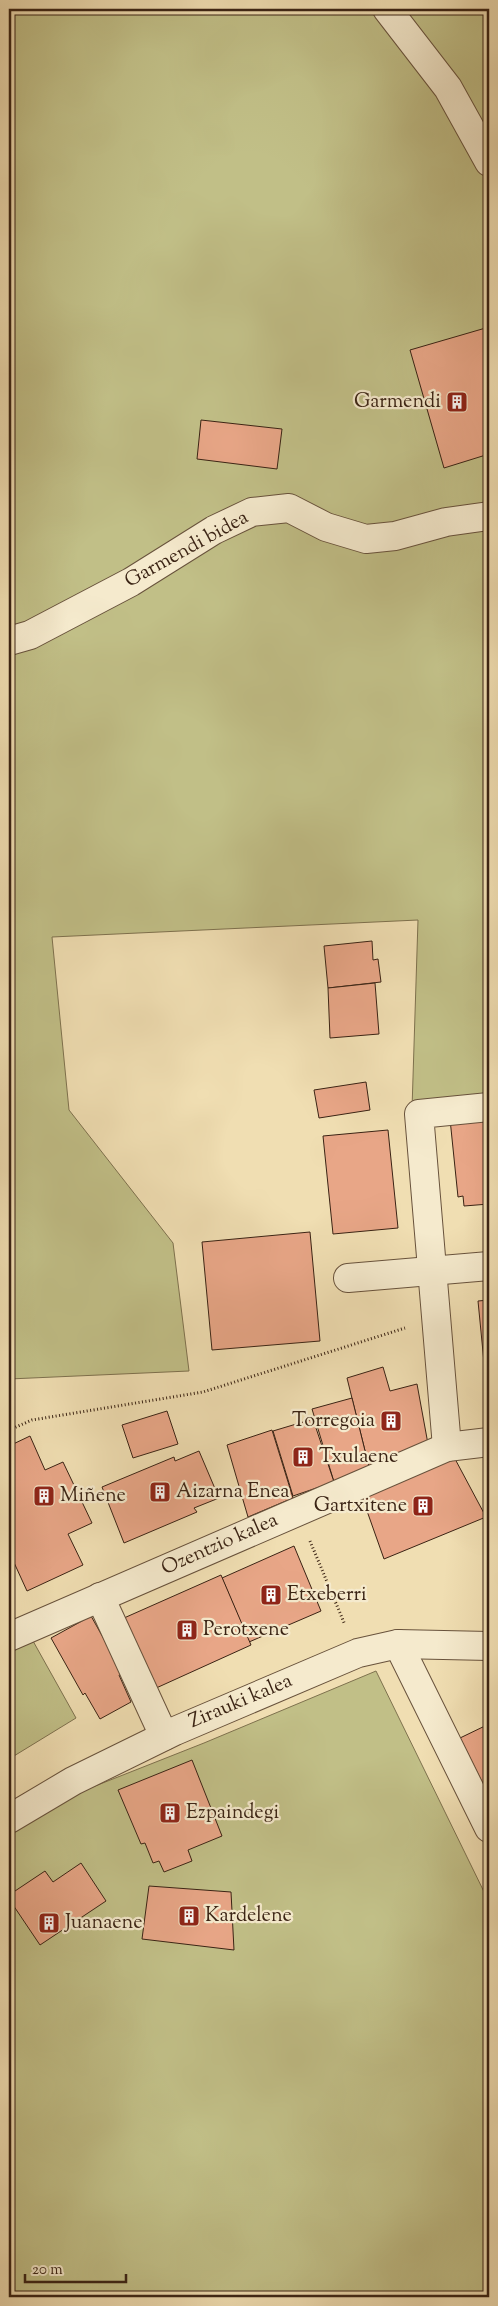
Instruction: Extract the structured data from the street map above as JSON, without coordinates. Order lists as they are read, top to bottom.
{
  "streets": {
    "street": ["Garmendi bidea", "Ozentzio kalea", "Zirauki kalea"]
  },
  "places": {
    "building": [
      "Garmendi",
      "Torregoia",
      "Txulaene",
      "Aizarna Enea",
      "Miñene",
      "Gartxitene",
      "Etxeberri",
      "Perotxene",
      "Ezpaindegi",
      "Kardelene",
      "Juanaene"
    ]
  },
  "scale_bar": "20 m"
}
